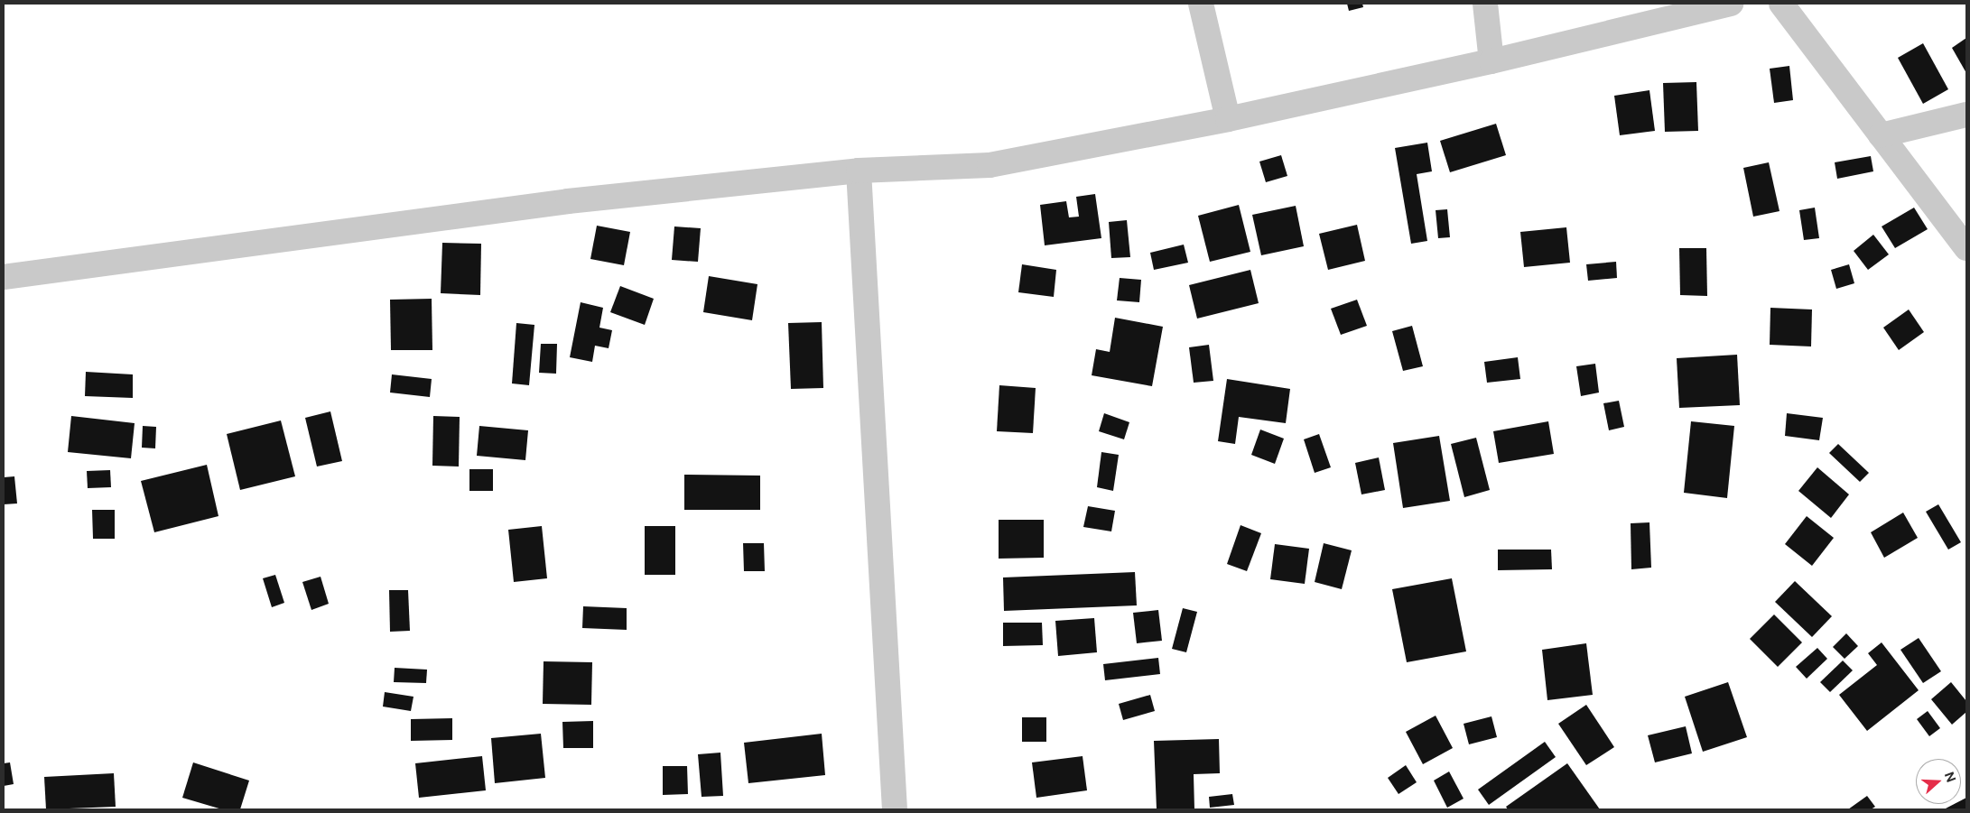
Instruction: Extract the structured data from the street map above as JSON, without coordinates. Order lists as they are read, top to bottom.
{
  "north": "right"
}
